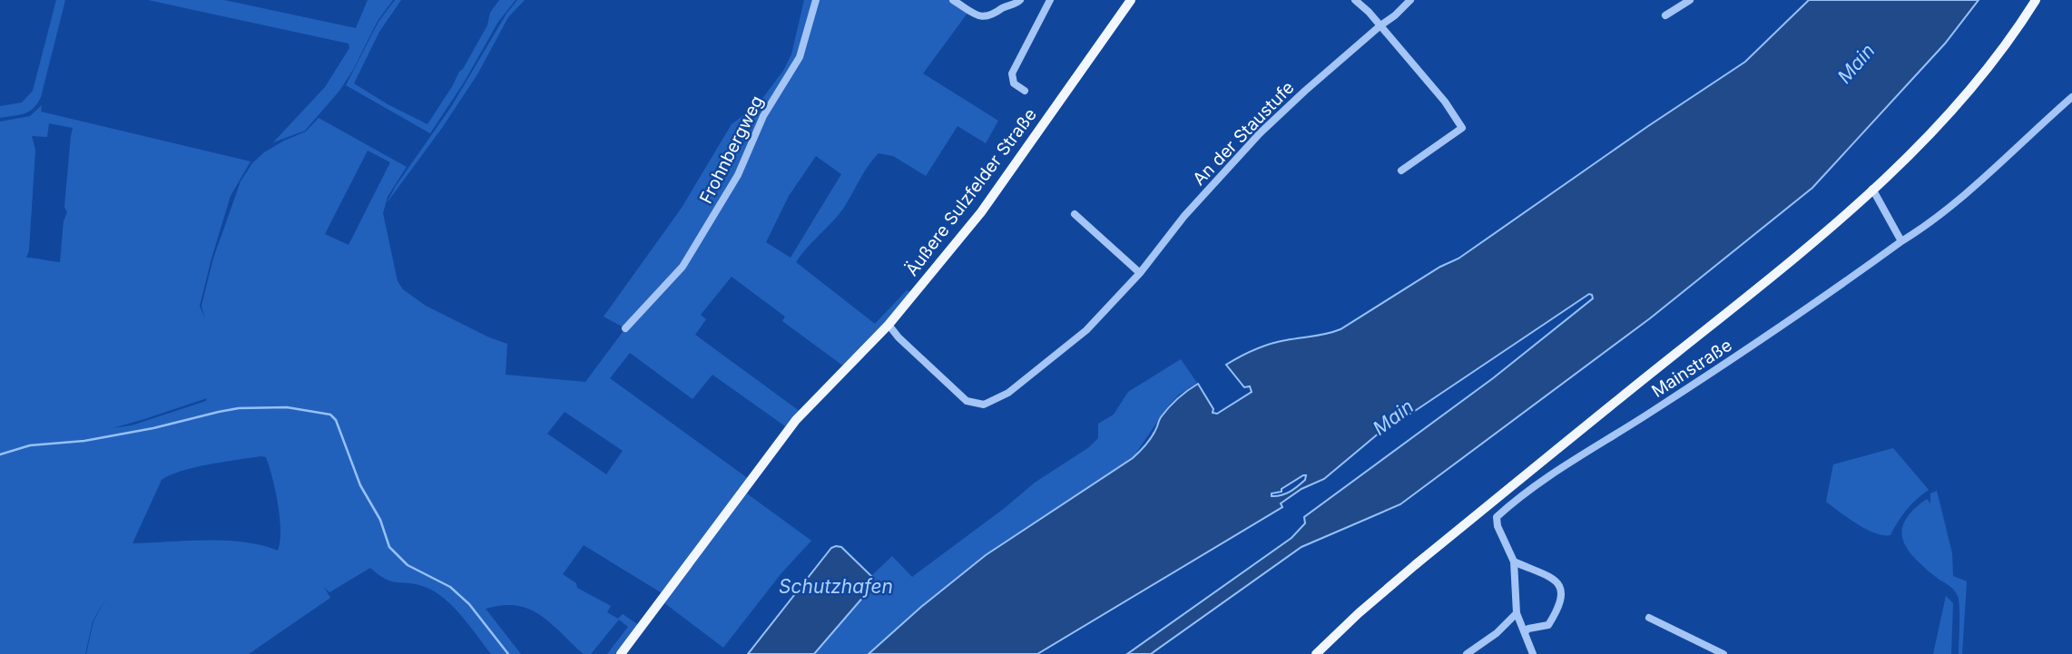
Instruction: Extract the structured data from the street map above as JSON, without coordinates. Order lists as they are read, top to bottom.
{
  "streets": {
    "main road": ["Äußere Sulzfelder Straße"],
    "street": ["An der Staustufe", "Frohnbergweg", "Mainstraße"]
  },
  "crossings": [
    ["An der Staustufe", "Äußere Sulzfelder Straße"]
  ],
  "water": ["Main", "Schutzhafen"]
}
